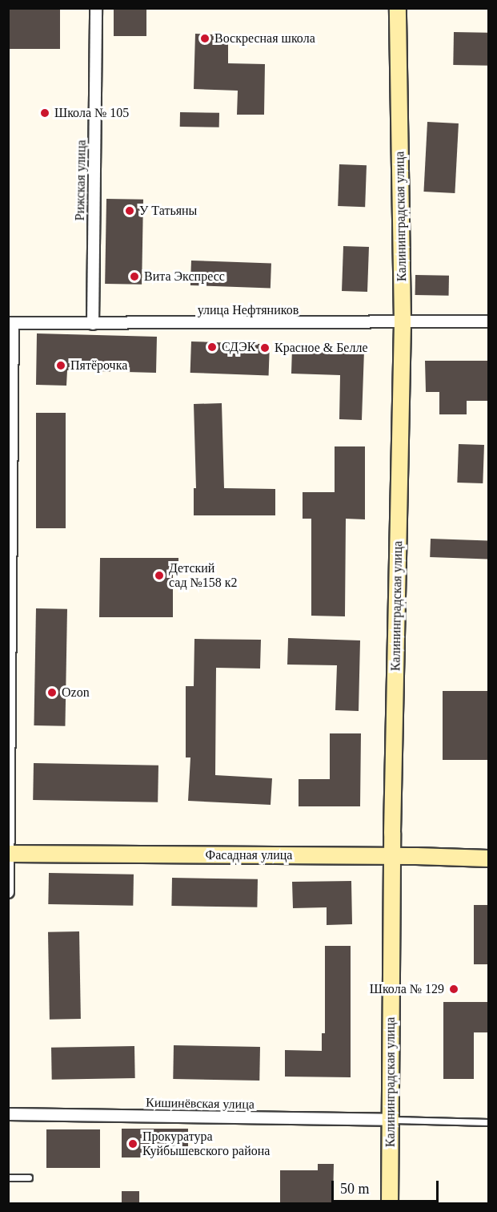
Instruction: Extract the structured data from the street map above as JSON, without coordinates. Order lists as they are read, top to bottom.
{
  "streets": {
    "street": [
      "Рижская улица",
      "Калининградская улица",
      "улица Нефтяников",
      "Фасадная улица",
      "Кишинёвская улица"
    ]
  },
  "crossings": [
    ["Рижская улица", "улица Нефтяников"],
    ["Калининградская улица", "улица Нефтяников"],
    ["Калининградская улица", "Фасадная улица"],
    ["Калининградская улица", "Кишинёвская улица"]
  ],
  "places": [
    "Воскресная школа",
    "Школа № 105",
    "У Татьяны",
    "Вита Экспресс",
    "СДЭК",
    "Красное & Белле",
    "Пятёрочка",
    "Детский сад №158 к2",
    "Ozon",
    "Школа № 129",
    "Прокуратура Куйбышевского района"
  ],
  "scale_bar": "50 m"
}
